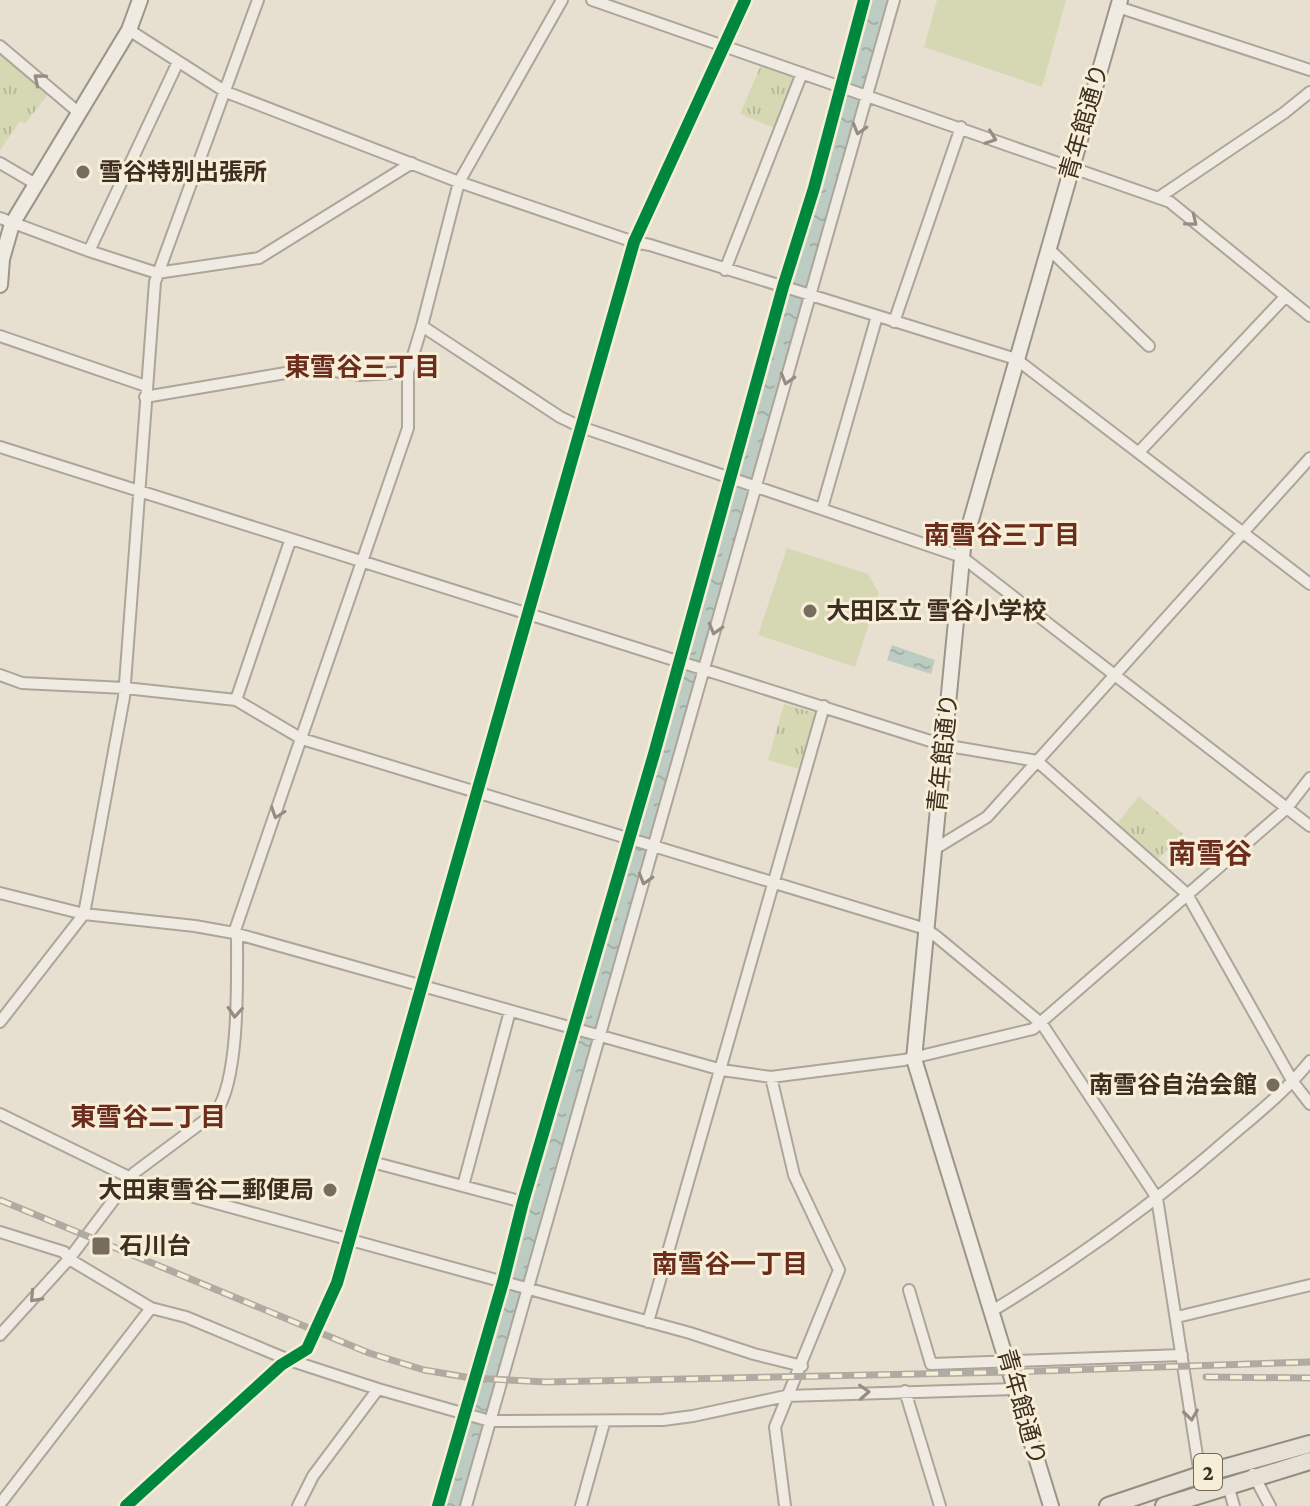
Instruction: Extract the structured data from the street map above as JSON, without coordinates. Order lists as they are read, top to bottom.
{
  "streets": {
    "main road": ["2"],
    "street": ["青年館通り"]
  },
  "districts": [
    "東雪谷三丁目",
    "南雪谷三丁目",
    "南雪谷",
    "東雪谷二丁目",
    "南雪谷一丁目"
  ],
  "places": {
    "other": [
      "雪谷特別出張所",
      "大田区立 雪谷小学校",
      "南雪谷自治会館",
      "大田東雪谷二郵便局"
    ],
    "transit": ["石川台"]
  }
}
